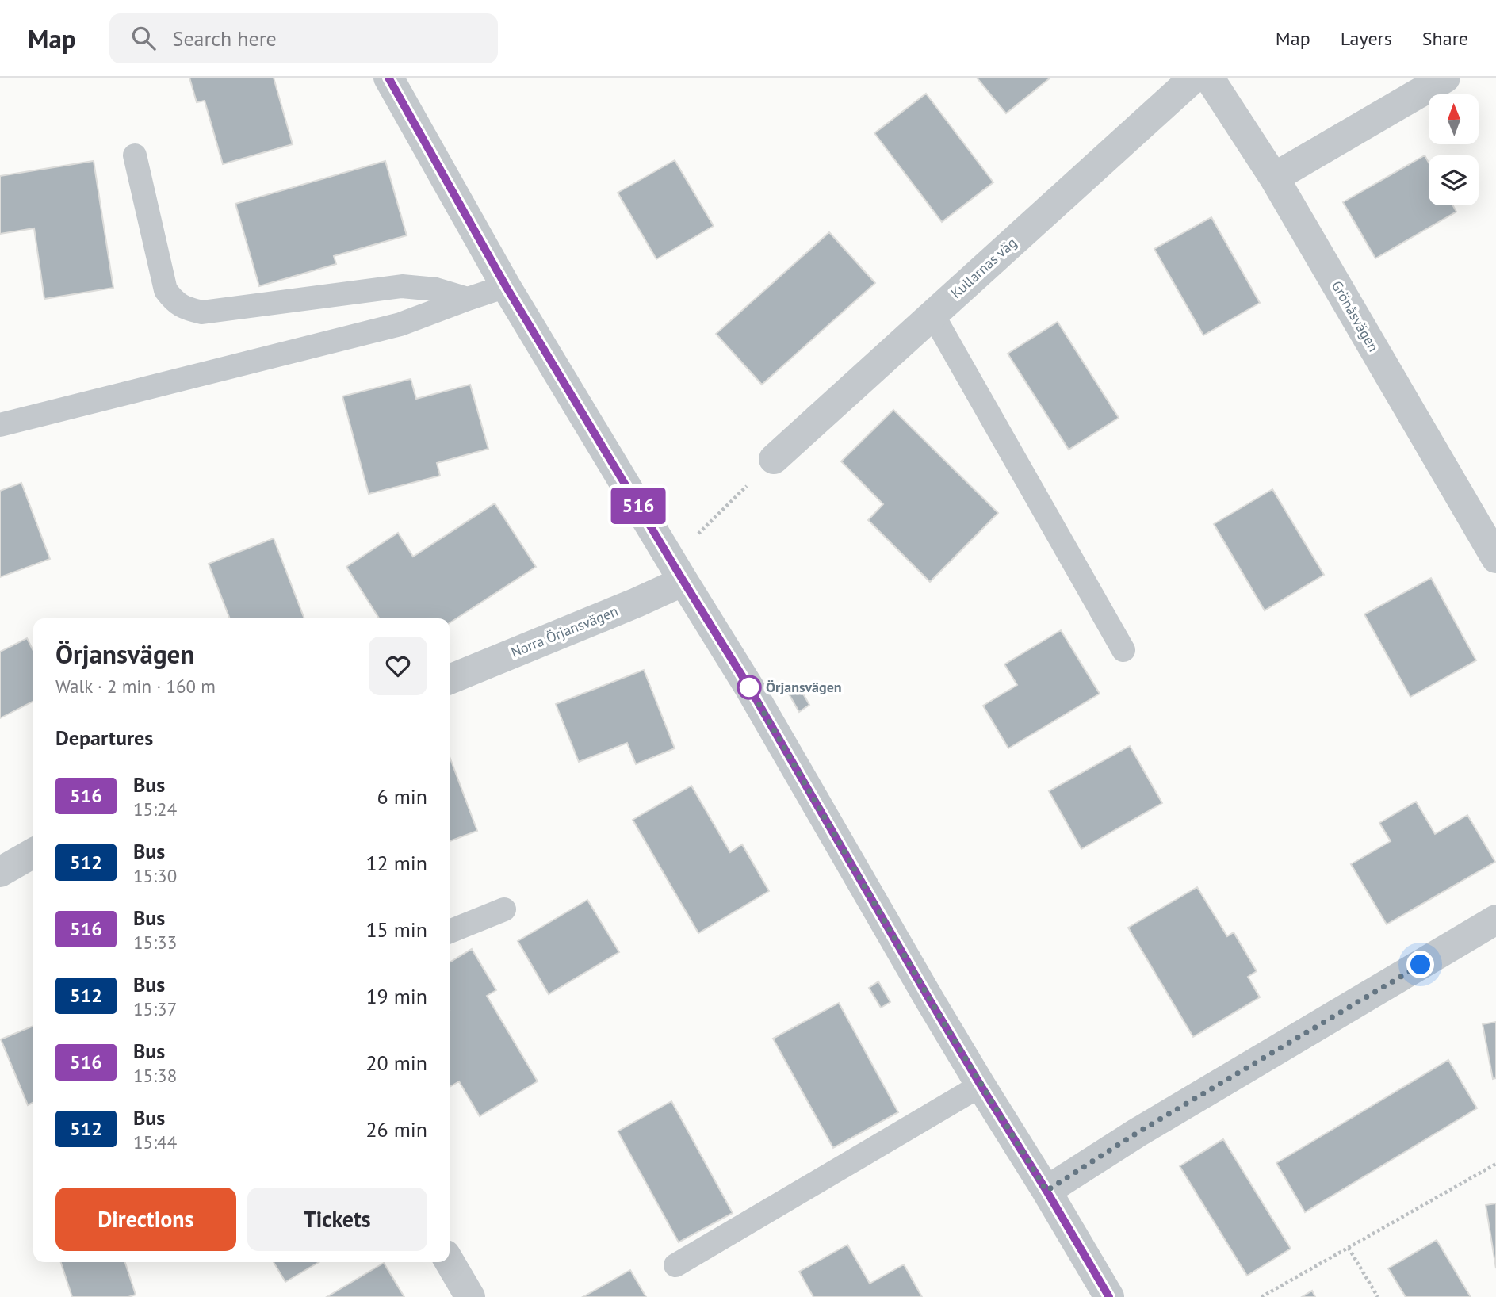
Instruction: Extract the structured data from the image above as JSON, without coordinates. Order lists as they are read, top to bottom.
{
  "streets": {
    "street": ["Kullarnas väg", "Grönåsvägen", "Norra Örjansvägen"]
  },
  "places": ["Örjansvägen"],
  "lines": ["bus line 516"],
  "north": "top",
  "page": {
    "header": "Map",
    "search": "Search here",
    "nav": ["Map", "Layers", "Share"],
    "on_map": "516",
    "heading": [
      ["Örjansvägen", "Walk · 2 min · 160 m"],
      "Departures"
    ],
    "list": [
      {
        "mark": "516",
        "name": "Bus",
        "note": "15:24",
        "value": "6 min"
      },
      {
        "mark": "512",
        "name": "Bus",
        "note": "15:30",
        "value": "12 min"
      },
      {
        "mark": "516",
        "name": "Bus",
        "note": "15:33",
        "value": "15 min"
      },
      {
        "mark": "512",
        "name": "Bus",
        "note": "15:37",
        "value": "19 min"
      },
      {
        "mark": "516",
        "name": "Bus",
        "note": "15:38",
        "value": "20 min"
      },
      {
        "mark": "512",
        "name": "Bus",
        "note": "15:44",
        "value": "26 min"
      }
    ],
    "buttons": ["Directions", "Tickets"]
  }
}
